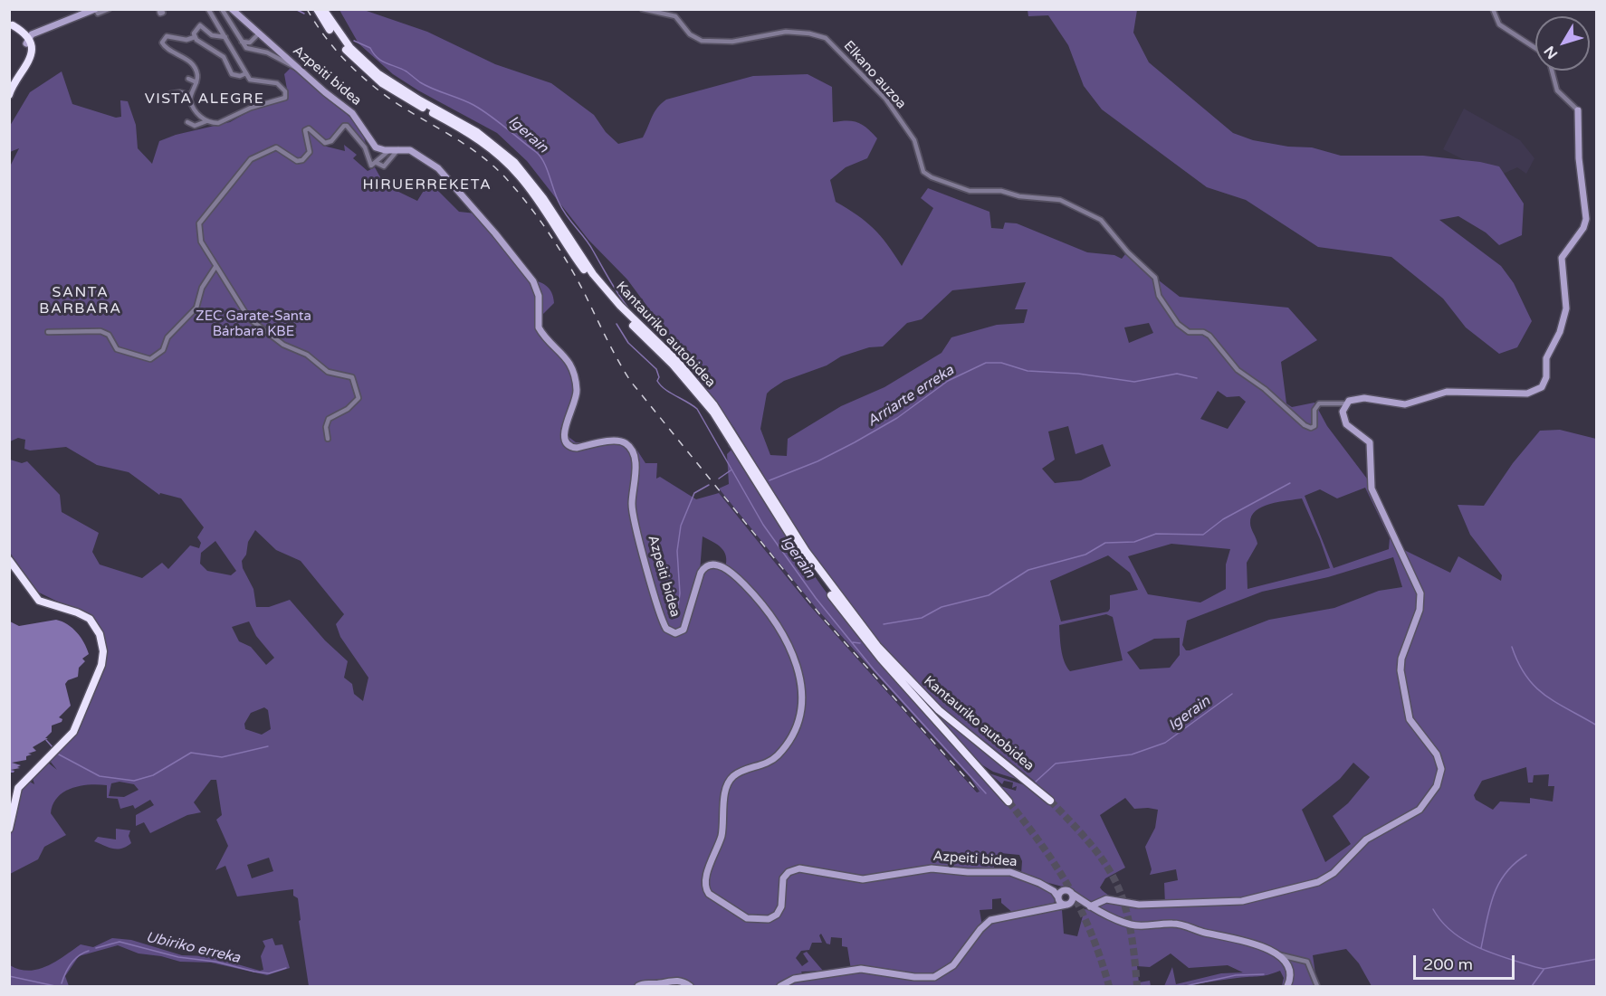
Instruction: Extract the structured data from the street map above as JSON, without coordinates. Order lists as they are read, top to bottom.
{
  "streets": {
    "highway": ["Kantauriko autobidea"],
    "main road": ["Azpeiti bidea"],
    "street": ["Elkano auzoa"]
  },
  "districts": ["VISTA ALEGRE", "HIRUERREKETA", "SANTA BARBARA"],
  "water": ["Igerain", "Arriarte erreka", "Ubiriko erreka"],
  "parks": ["ZEC Garate-Santa Bárbara KBE"],
  "scale_bar": "200 m",
  "north": "bottom left"
}
